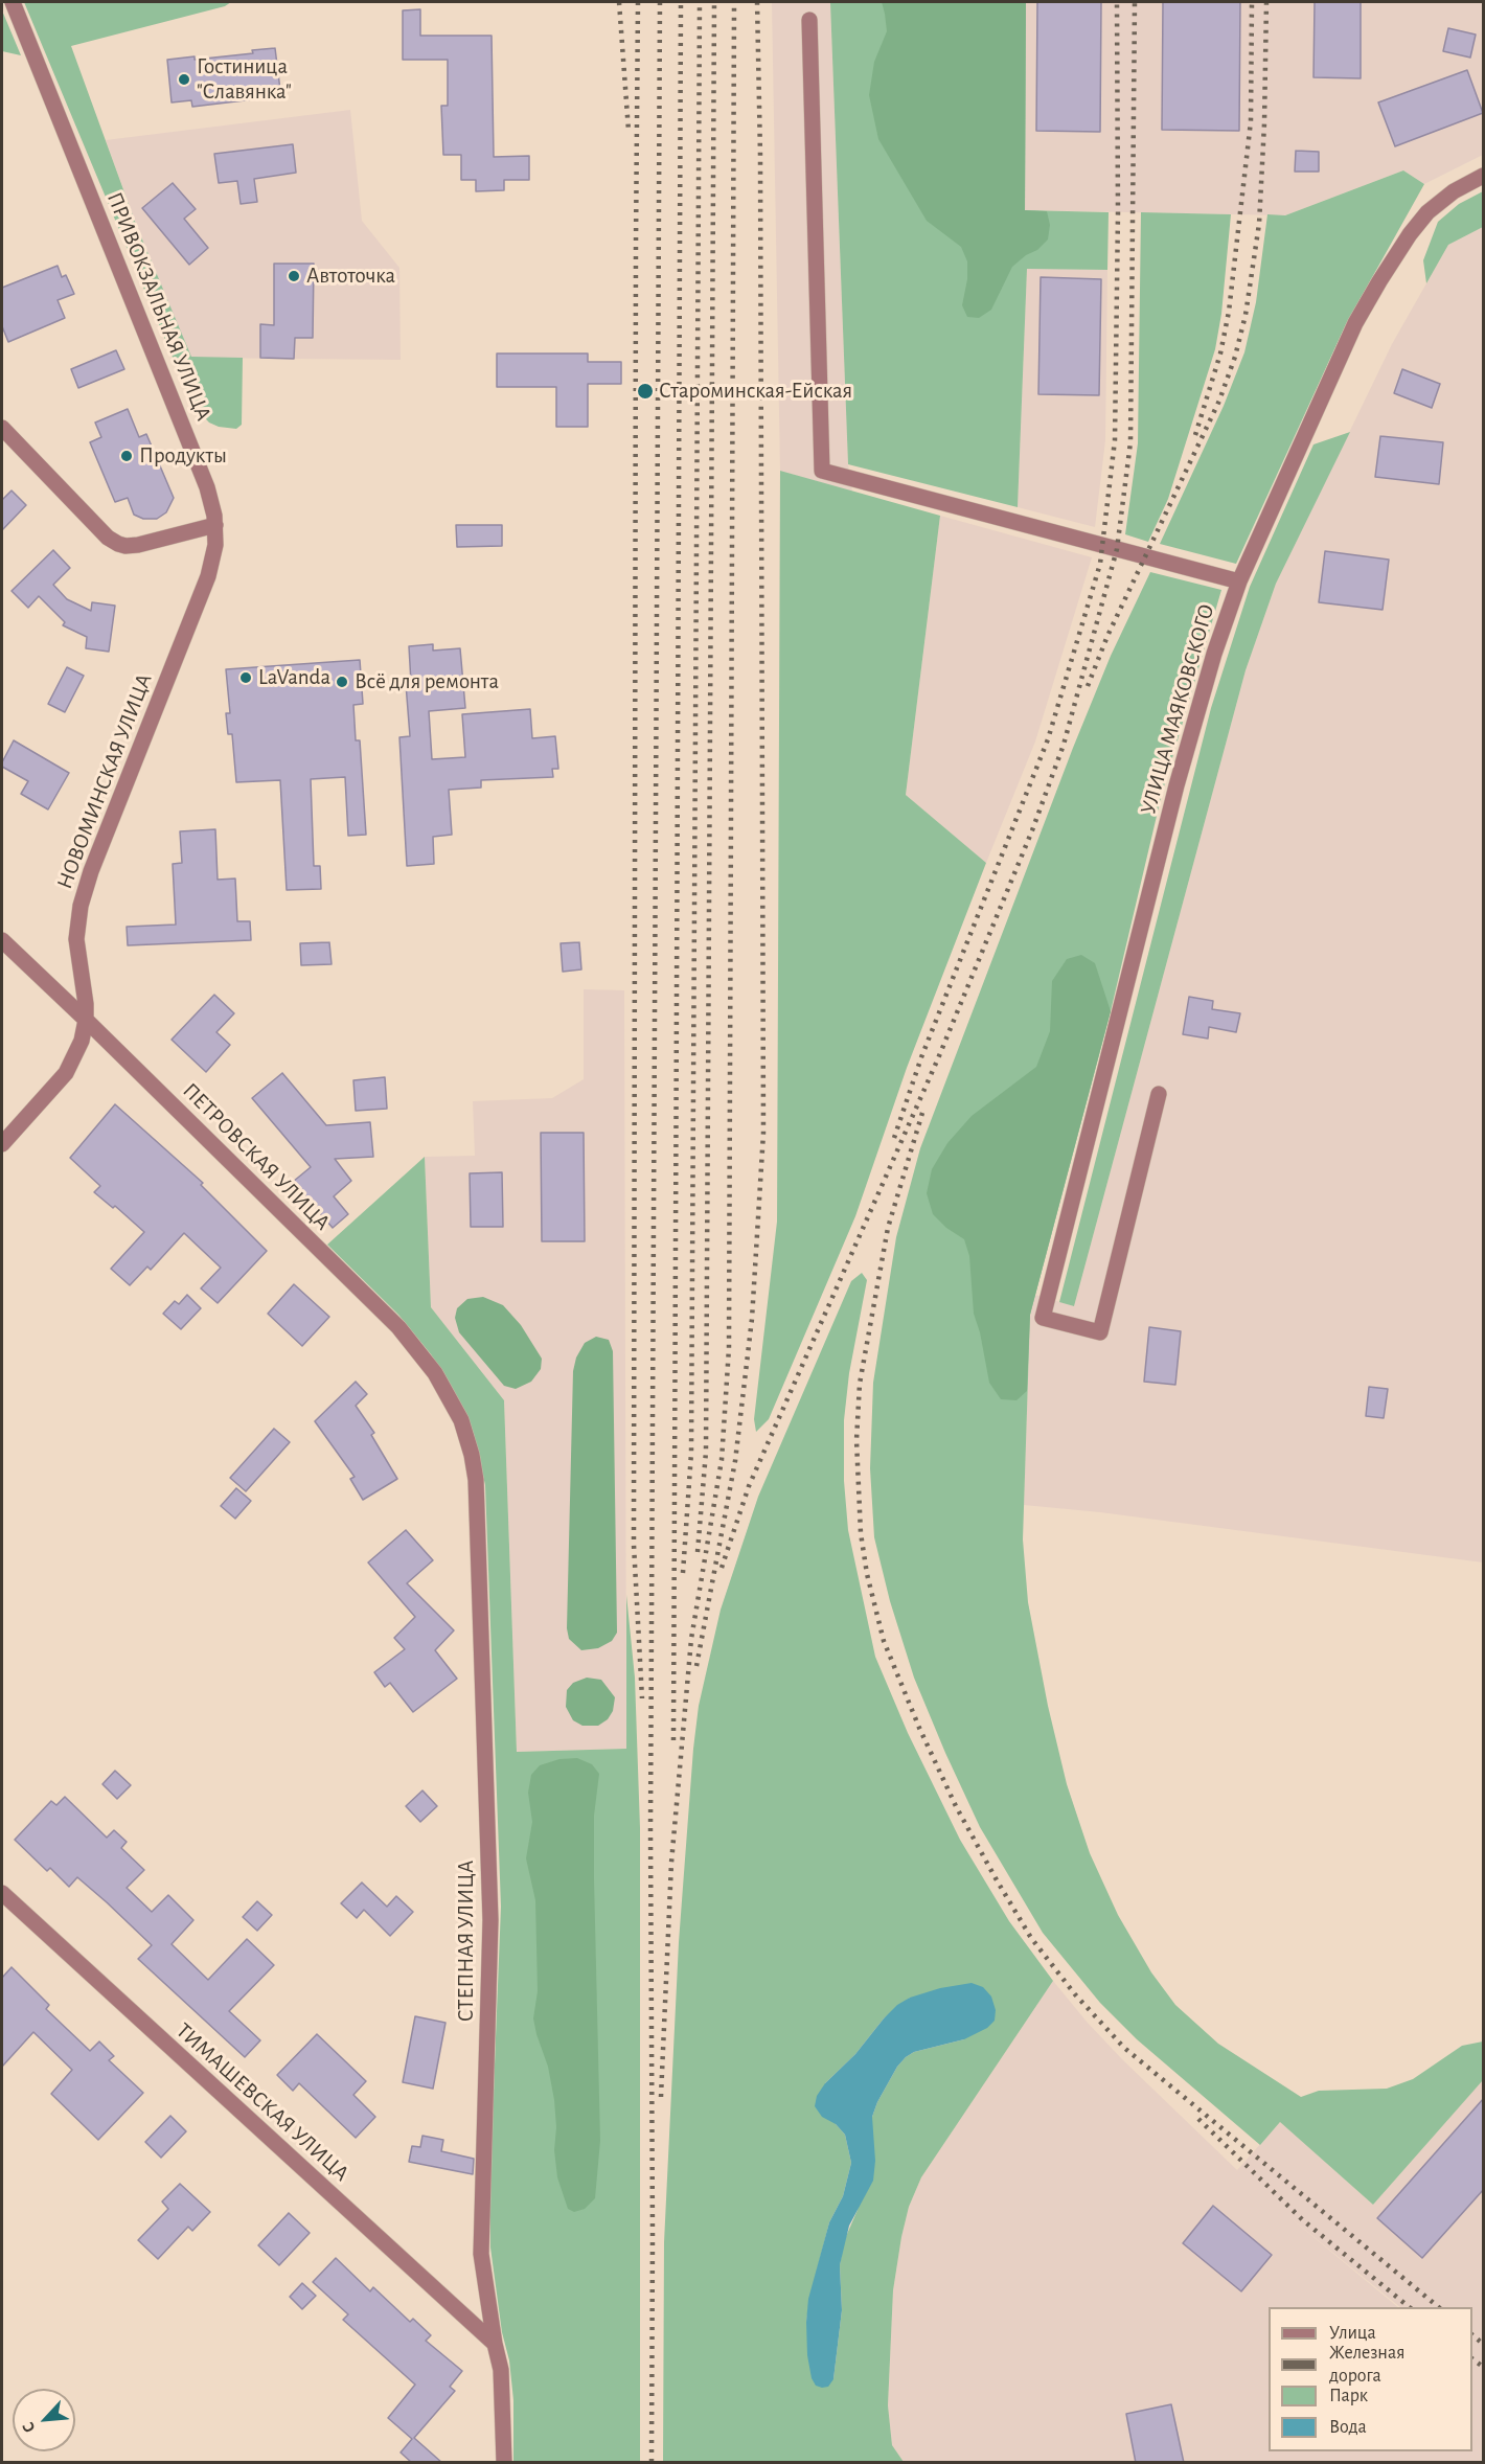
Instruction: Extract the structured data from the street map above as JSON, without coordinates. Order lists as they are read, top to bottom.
{
  "streets": {
    "street": [
      "ПРИВОКЗАЛЬНАЯ УЛИЦА",
      "УЛИЦА МАЯКОВСКОГО",
      "НОВОМИНСКАЯ УЛИЦА",
      "ПЕТРОВСКАЯ УЛИЦА",
      "СТЕПНАЯ УЛИЦА",
      "ТИМАШЕВСКАЯ УЛИЦА"
    ]
  },
  "crossings": [
    ["ПРИВОКЗАЛЬНАЯ УЛИЦА", "НОВОМИНСКАЯ УЛИЦА"],
    ["НОВОМИНСКАЯ УЛИЦА", "ПЕТРОВСКАЯ УЛИЦА"],
    ["ПЕТРОВСКАЯ УЛИЦА", "СТЕПНАЯ УЛИЦА"],
    ["СТЕПНАЯ УЛИЦА", "ТИМАШЕВСКАЯ УЛИЦА"]
  ],
  "places": [
    "Гостиница \"Славянка\"",
    "Автоточка",
    "Староминская-Ейская",
    "Продукты",
    "LaVanda",
    "Всё для ремонта"
  ],
  "legend": [
    "Улица",
    "Железная дорога",
    "Парк",
    "Вода"
  ],
  "north": "bottom left"
}
